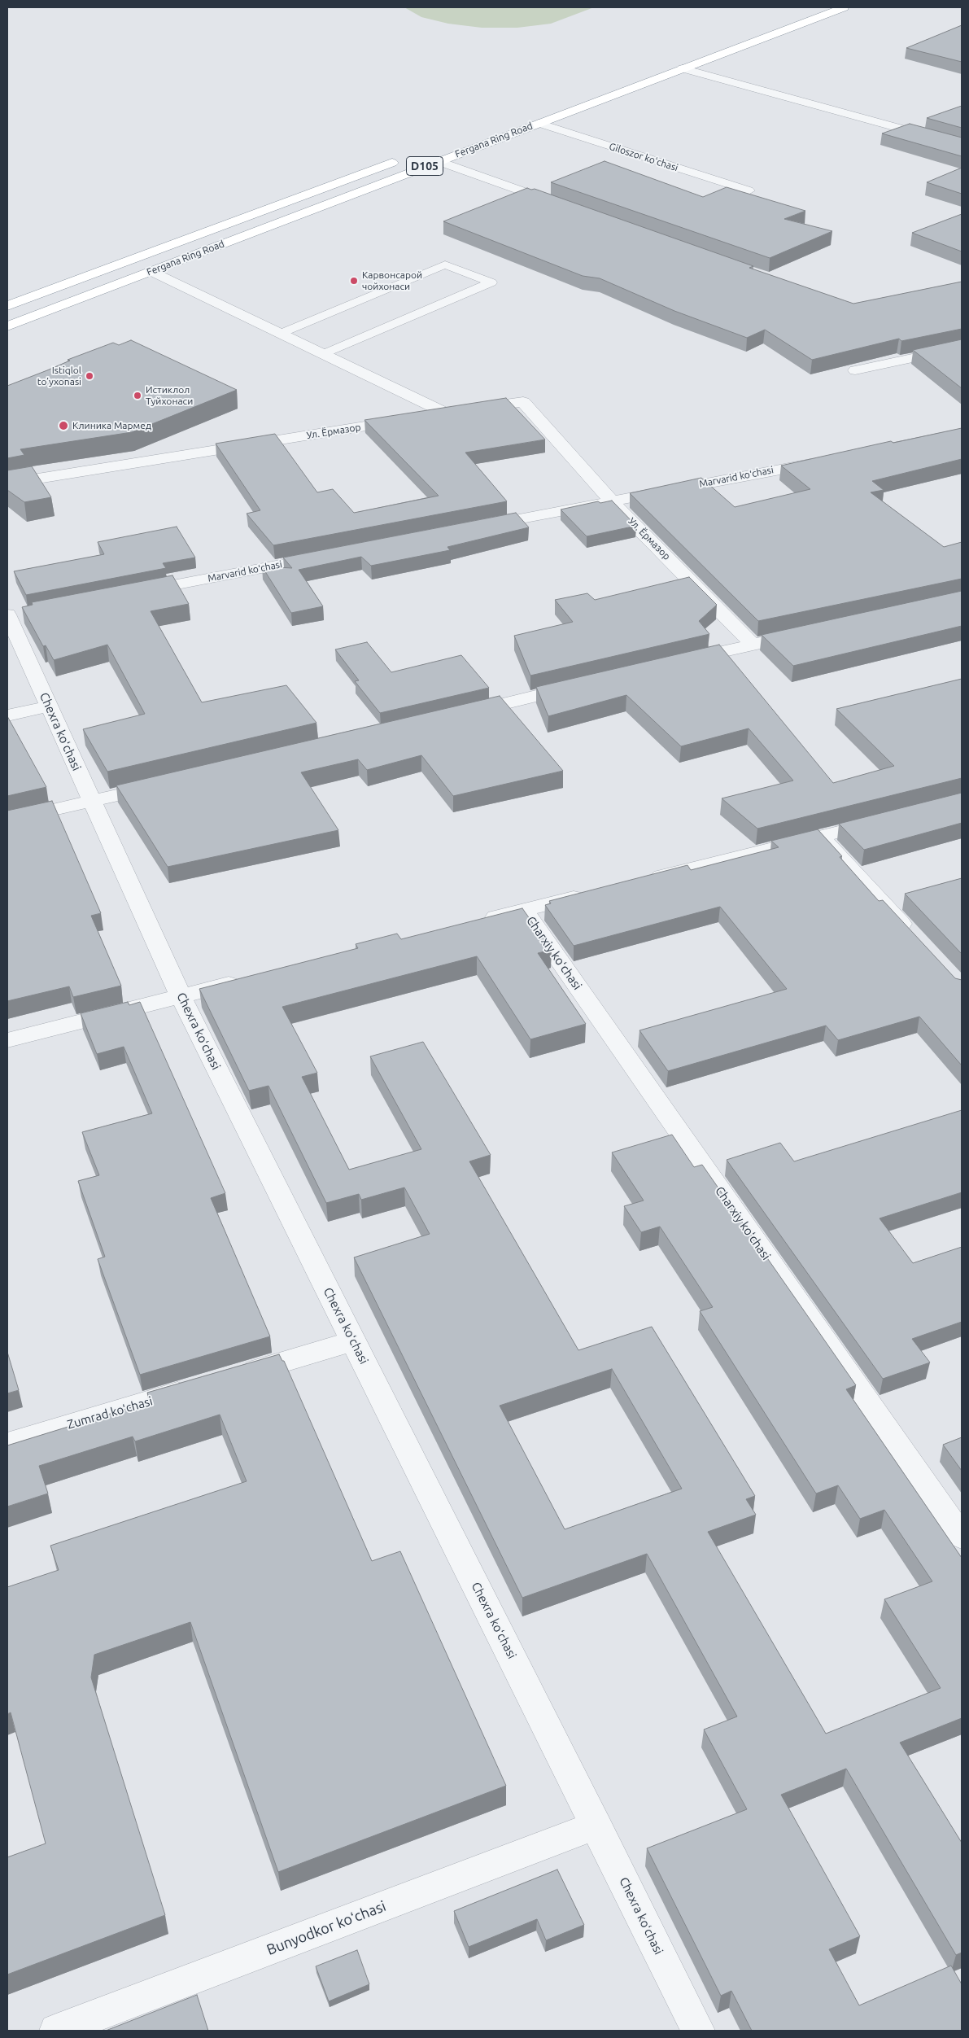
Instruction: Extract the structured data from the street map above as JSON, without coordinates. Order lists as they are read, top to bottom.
{
  "streets": {
    "highway": ["Fergana Ring Road", "D105"],
    "street": [
      "Giloszor koʻchasi",
      "Ул. Ёрмазор",
      "Marvarid koʻchasi",
      "Chexra koʻchasi",
      "Charxiy koʻchasi",
      "Zumrad koʻchasi",
      "Bunyodkor koʻchasi"
    ]
  },
  "crossings": [
    ["Fergana Ring Road", "Giloszor koʻchasi"],
    ["Ул. Ёрмазор", "Marvarid koʻchasi"],
    ["Chexra koʻchasi", "Bunyodkor koʻchasi"]
  ],
  "places": [
    "Карвонсарой чойхонаси",
    "Istiqlol to’yxonasi",
    "Истиклол Туйхонаси",
    "Клиника Мармед"
  ]
}
